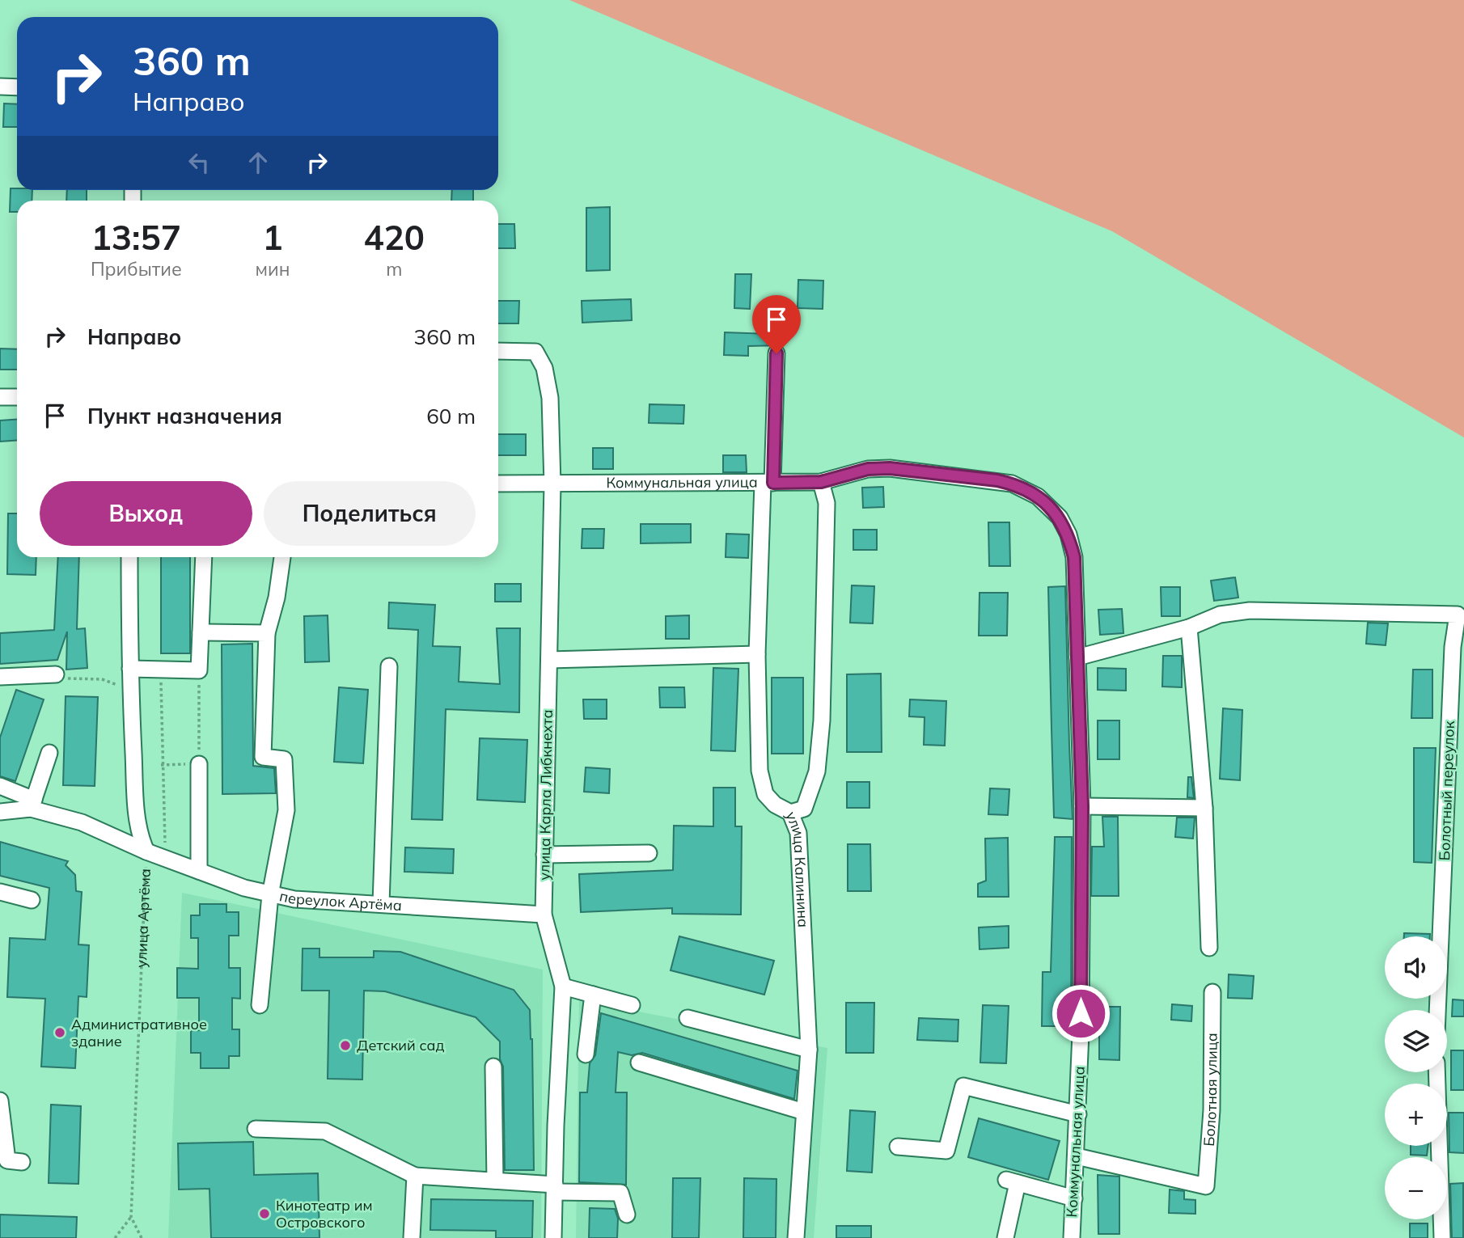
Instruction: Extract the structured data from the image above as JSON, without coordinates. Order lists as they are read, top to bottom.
{
  "streets": {
    "street": [
      "Коммунальная улица",
      "Болотный переулок",
      "улица Карла Либкнехта",
      "улица Калинина",
      "переулок Артёма",
      "улица Артёма",
      "Болотная улица"
    ]
  },
  "crossings": [
    ["Коммунальная улица", "Болотный переулок"],
    ["Коммунальная улица", "улица Карла Либкнехта"],
    ["Коммунальная улица", "улица Калинина"],
    ["Коммунальная улица", "Болотная улица"],
    ["улица Карла Либкнехта", "переулок Артёма"],
    ["переулок Артёма", "улица Артёма"]
  ],
  "places": ["Административное здание", "Детский сад", "Кинотеатр им Островского"],
  "page": {
    "turn": ["360 m", "Направо"],
    "eta": [
      "13:57",
      "Прибытие",
      "1",
      "мин",
      "420",
      "m"
    ],
    "list": [
      {
        "name": "Направо",
        "value": "360 m"
      },
      {
        "name": "Пункт назначения",
        "value": "60 m"
      }
    ],
    "buttons": ["Выход", "Поделиться"],
    "map_buttons": ["+", "−"]
  }
}
